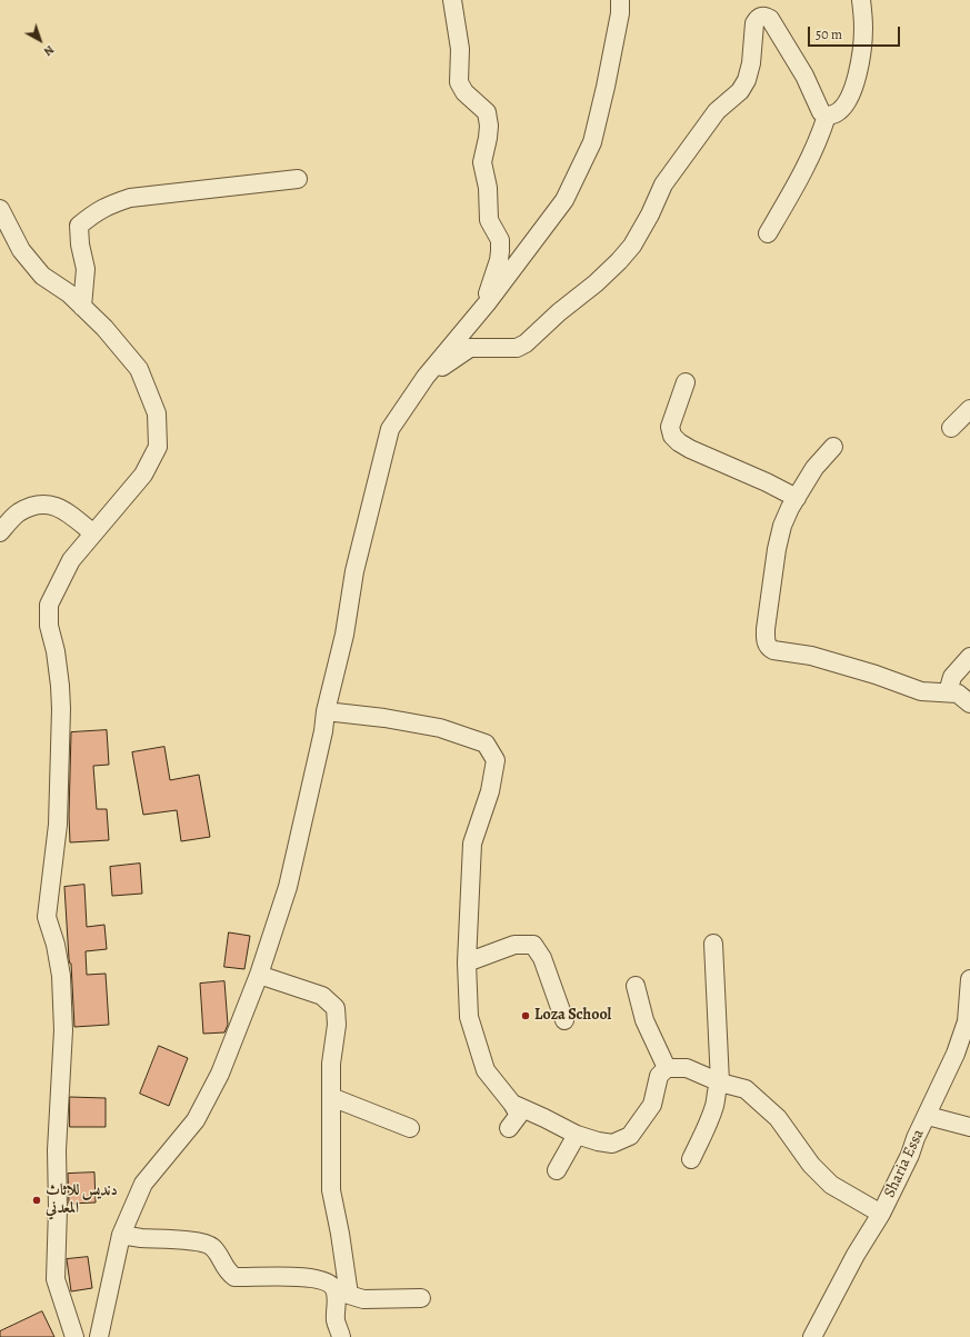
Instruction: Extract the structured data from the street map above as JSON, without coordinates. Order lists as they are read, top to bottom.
{
  "streets": {
    "street": ["Sharia Essa"]
  },
  "places": ["Loza School", "دنديس للاثاث المعدني"],
  "scale_bar": "50 m",
  "north": "bottom right"
}
